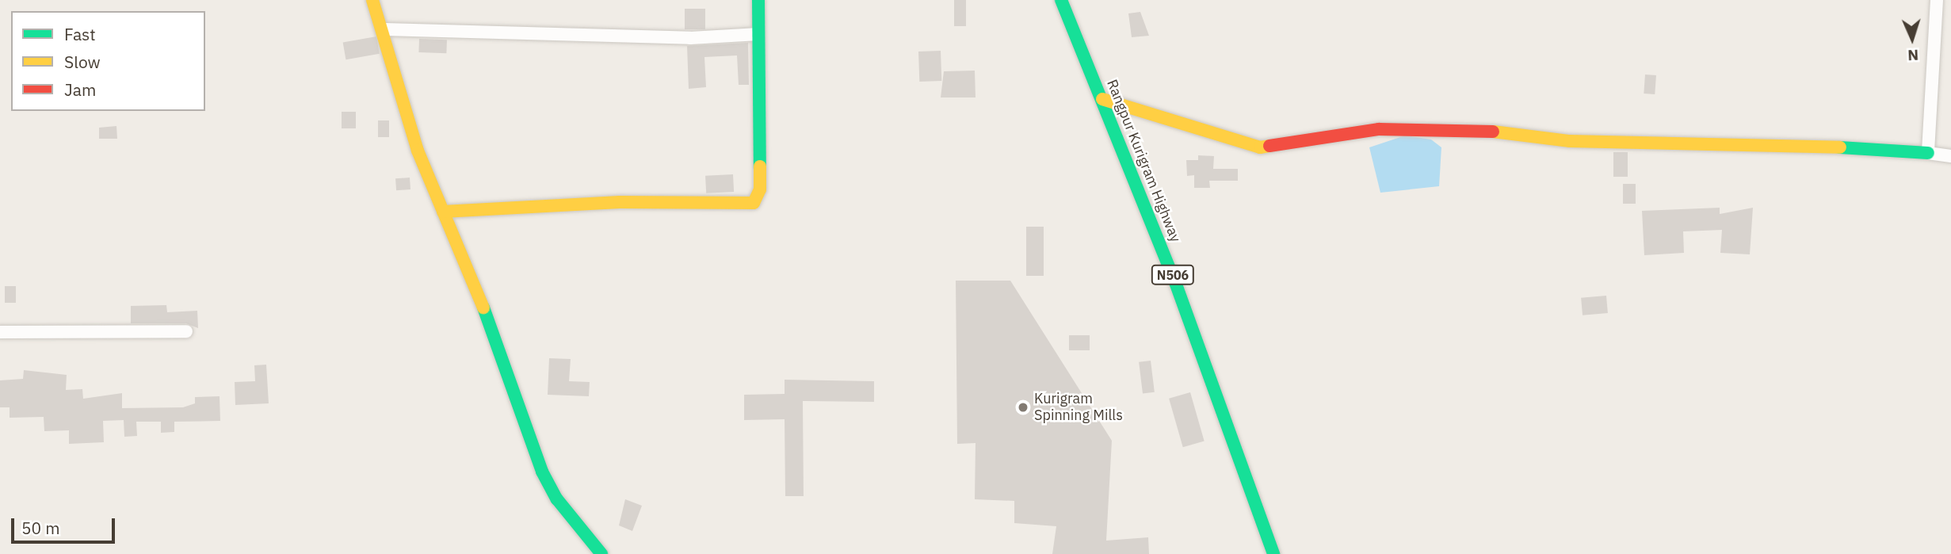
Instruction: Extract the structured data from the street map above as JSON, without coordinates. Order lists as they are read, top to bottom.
{
  "streets": {
    "main road": ["Rangpur Kurigram Highway", "N506"]
  },
  "places": ["Kurigram Spinning Mills"],
  "legend": ["Fast", "Slow", "Jam"],
  "scale_bar": "50 m",
  "north": "bottom"
}
